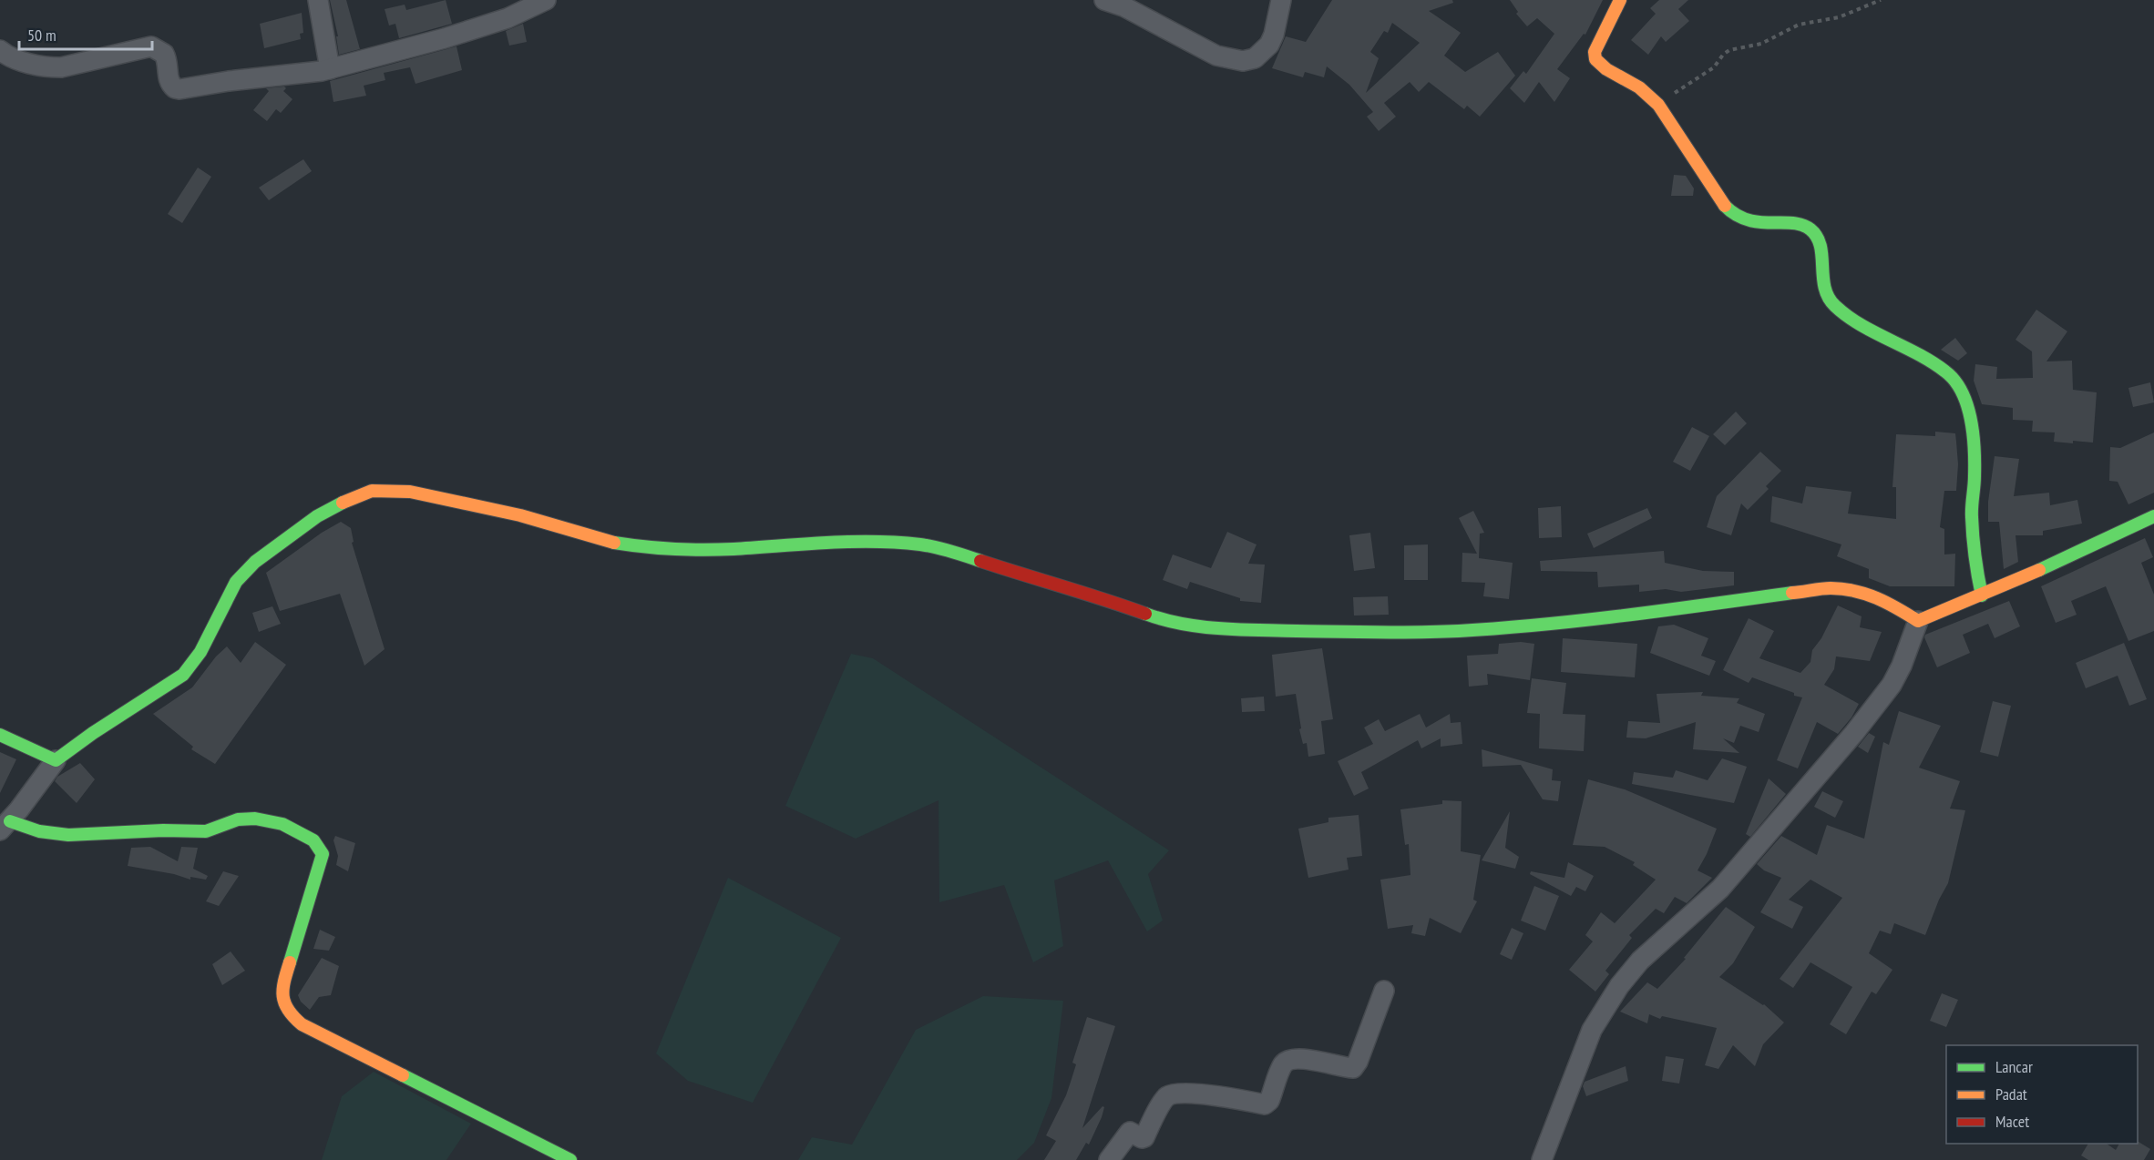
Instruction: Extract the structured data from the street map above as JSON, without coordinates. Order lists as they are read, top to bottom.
{
  "legend": ["Lancar", "Padat", "Macet"],
  "scale_bar": "50 m"
}
